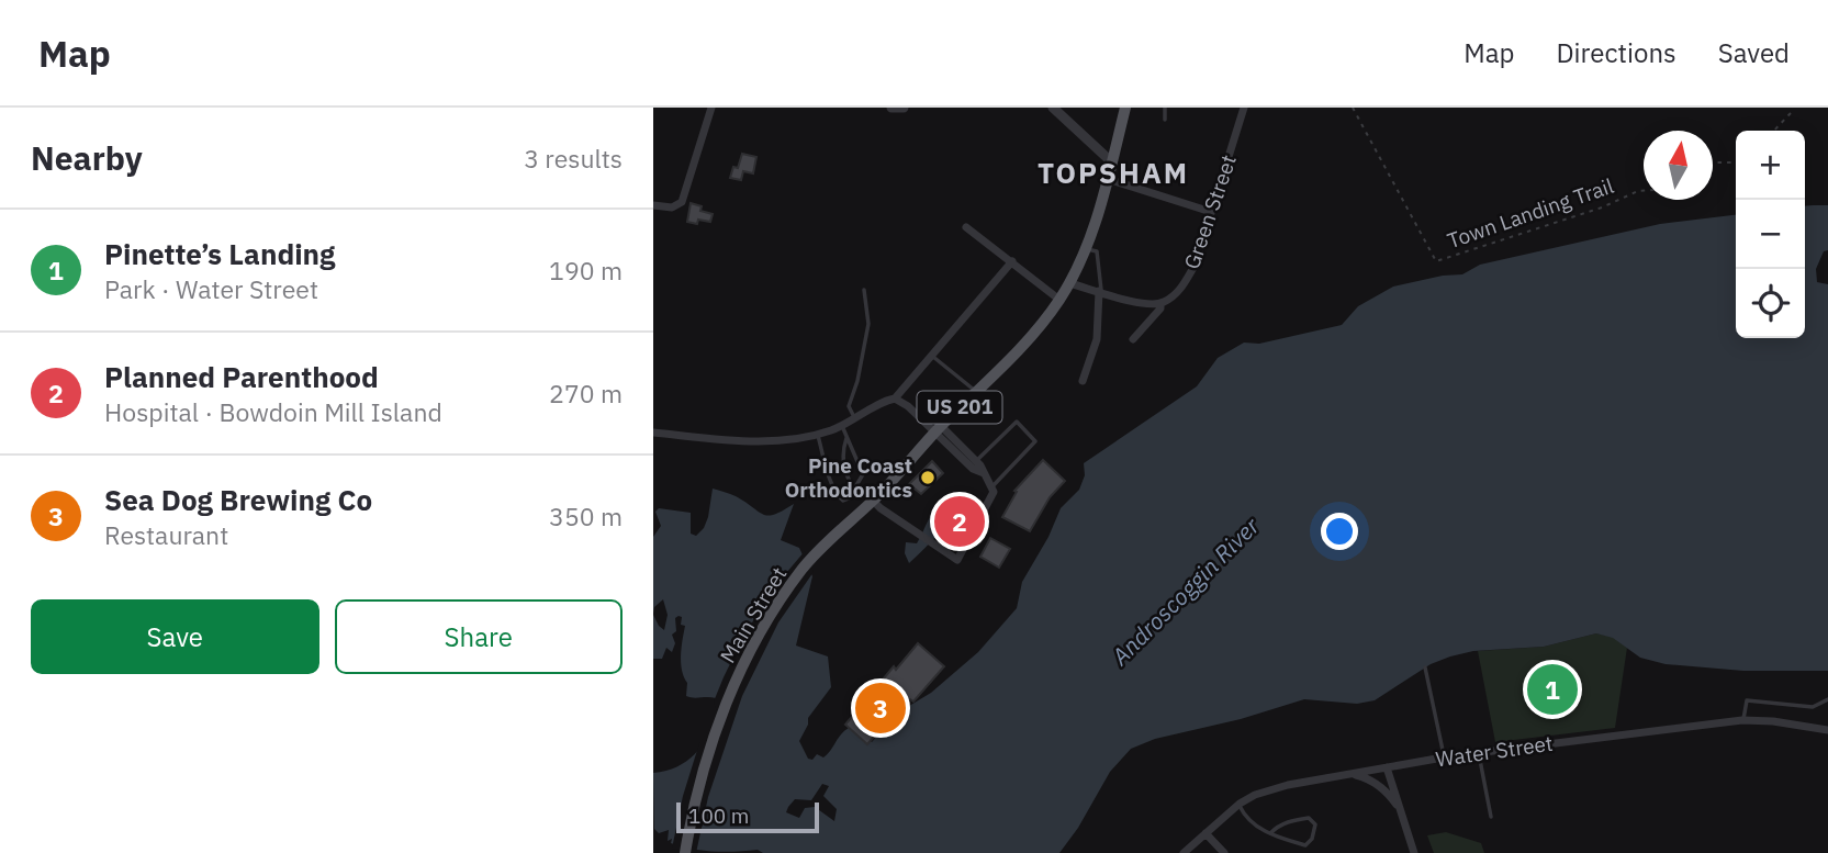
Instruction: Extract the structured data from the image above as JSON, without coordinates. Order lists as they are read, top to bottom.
{
  "streets": {
    "main road": ["US 201", "Main Street"],
    "street": ["Green Street", "Water Street"],
    "path": ["Town Landing Trail"]
  },
  "crossings": [
    ["US 201", "Main Street"]
  ],
  "districts": ["TOPSHAM"],
  "water": ["Androscoggin River"],
  "places": ["Pine Coast Orthodontics"],
  "scale_bar": "100 m",
  "north": "top",
  "page": {
    "header": "Map",
    "nav": ["Map", "Directions", "Saved"],
    "heading": ["Nearby", "3 results"],
    "map_buttons": ["+", "−"],
    "list": [
      {
        "mark": "1",
        "name": "Pinette’s Landing",
        "note": "Park · Water Street",
        "value": "190 m"
      },
      {
        "mark": "2",
        "name": "Planned Parenthood",
        "note": "Hospital · Bowdoin Mill Island",
        "value": "270 m"
      },
      {
        "mark": "3",
        "name": "Sea Dog Brewing Co",
        "note": "Restaurant",
        "value": "350 m"
      }
    ],
    "pins": ["2", "1", "3"],
    "buttons": ["Save", "Share"],
    "scale": "100 m"
  }
}
